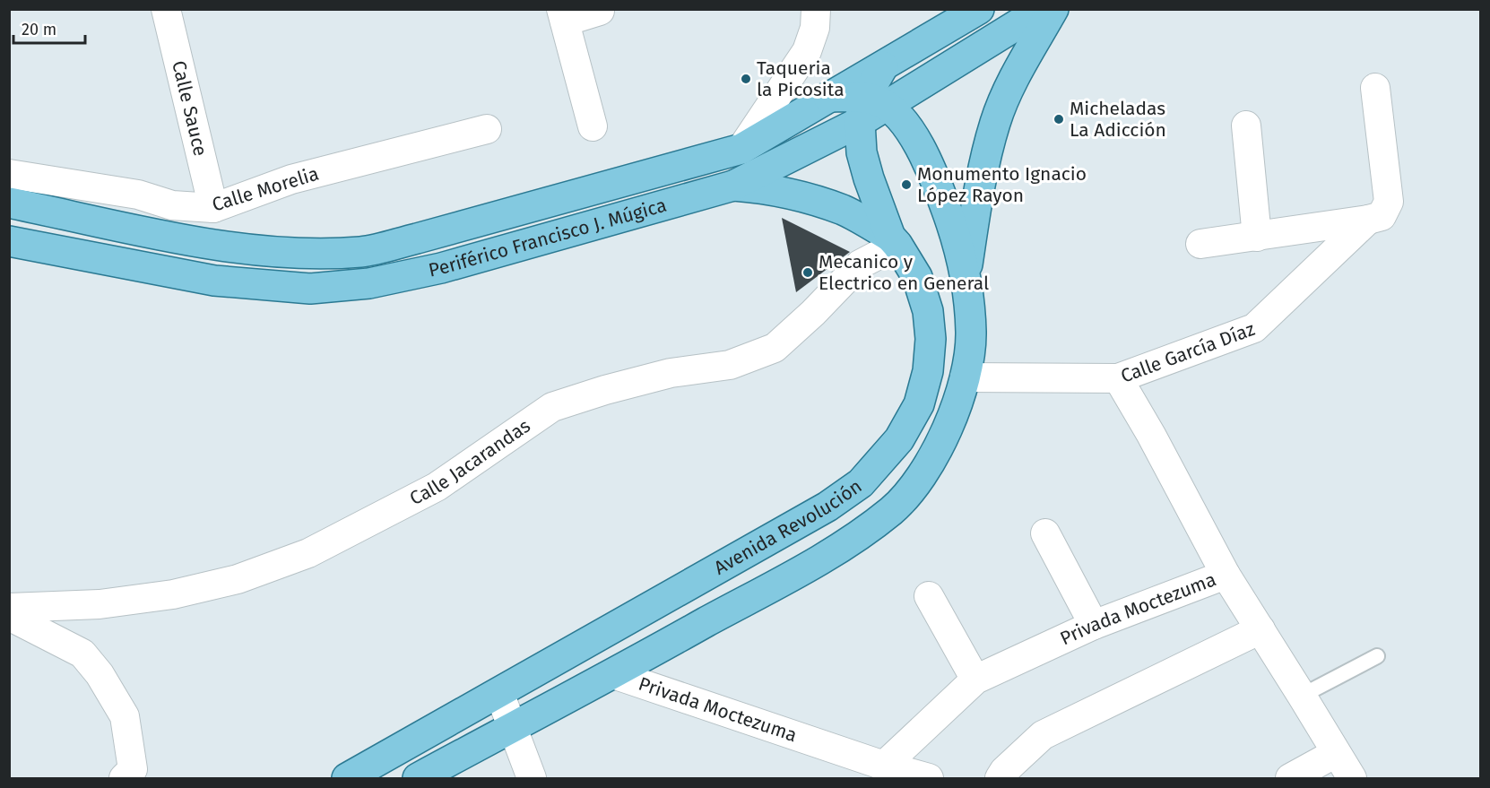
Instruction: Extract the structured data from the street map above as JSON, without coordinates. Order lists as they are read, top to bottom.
{
  "streets": {
    "main road": ["Periférico Francisco J. Múgica", "Avenida Revolución"],
    "street": [
      "Calle Sauce",
      "Calle Morelia",
      "Calle García Díaz",
      "Calle Jacarandas",
      "Privada Moctezuma"
    ]
  },
  "crossings": [
    ["Calle Sauce", "Calle Morelia"],
    ["Periférico Francisco J. Múgica", "Avenida Revolución"],
    ["Calle Jacarandas", "Avenida Revolución"]
  ],
  "places": [
    "Taqueria la Picosita",
    "Micheladas La Adicción",
    "Monumento Ignacio López Rayon",
    "Mecanico y Electrico en General"
  ],
  "scale_bar": "20 m"
}
